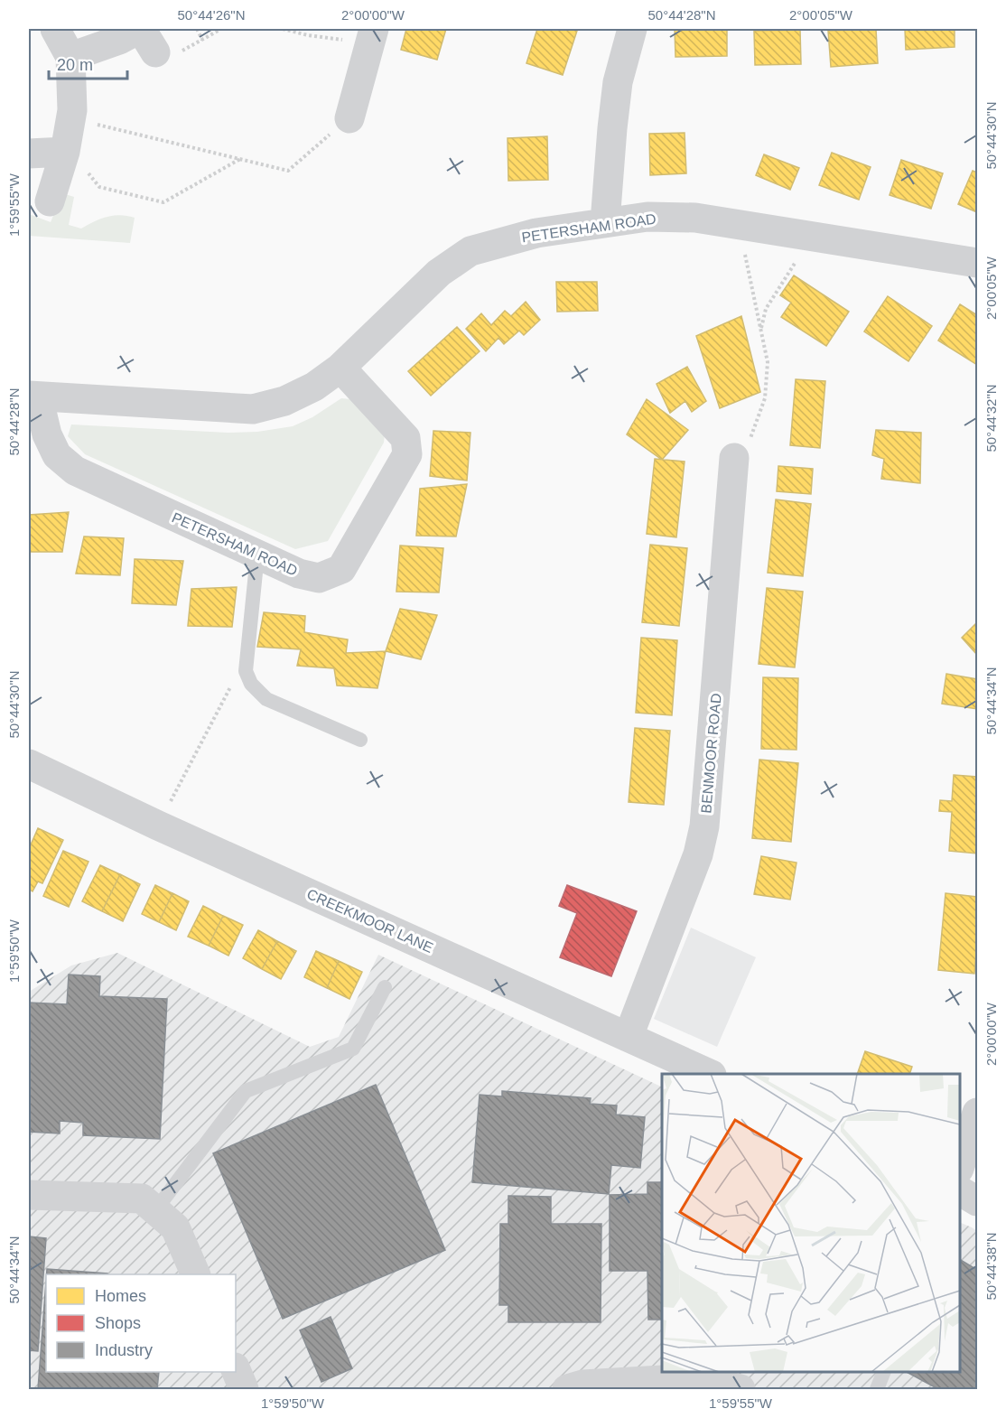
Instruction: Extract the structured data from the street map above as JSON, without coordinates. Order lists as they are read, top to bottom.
{
  "streets": {
    "street": ["PETERSHAM ROAD", "BENMOOR ROAD", "CREEKMOOR LANE"]
  },
  "crossings": [
    ["BENMOOR ROAD", "CREEKMOOR LANE"]
  ],
  "legend": ["Homes", "Shops", "Industry"],
  "scale_bar": "20 m",
  "coordinates": [
    "50°44'26\"N",
    "2°00'00\"W",
    "50°44'28\"N",
    "2°00'05\"W",
    "50°44'30\"N",
    "1°59'55\"W",
    "50°44'32\"N",
    "50°44'34\"N",
    "1°59'50\"W",
    "50°44'38\"N"
  ]
}
